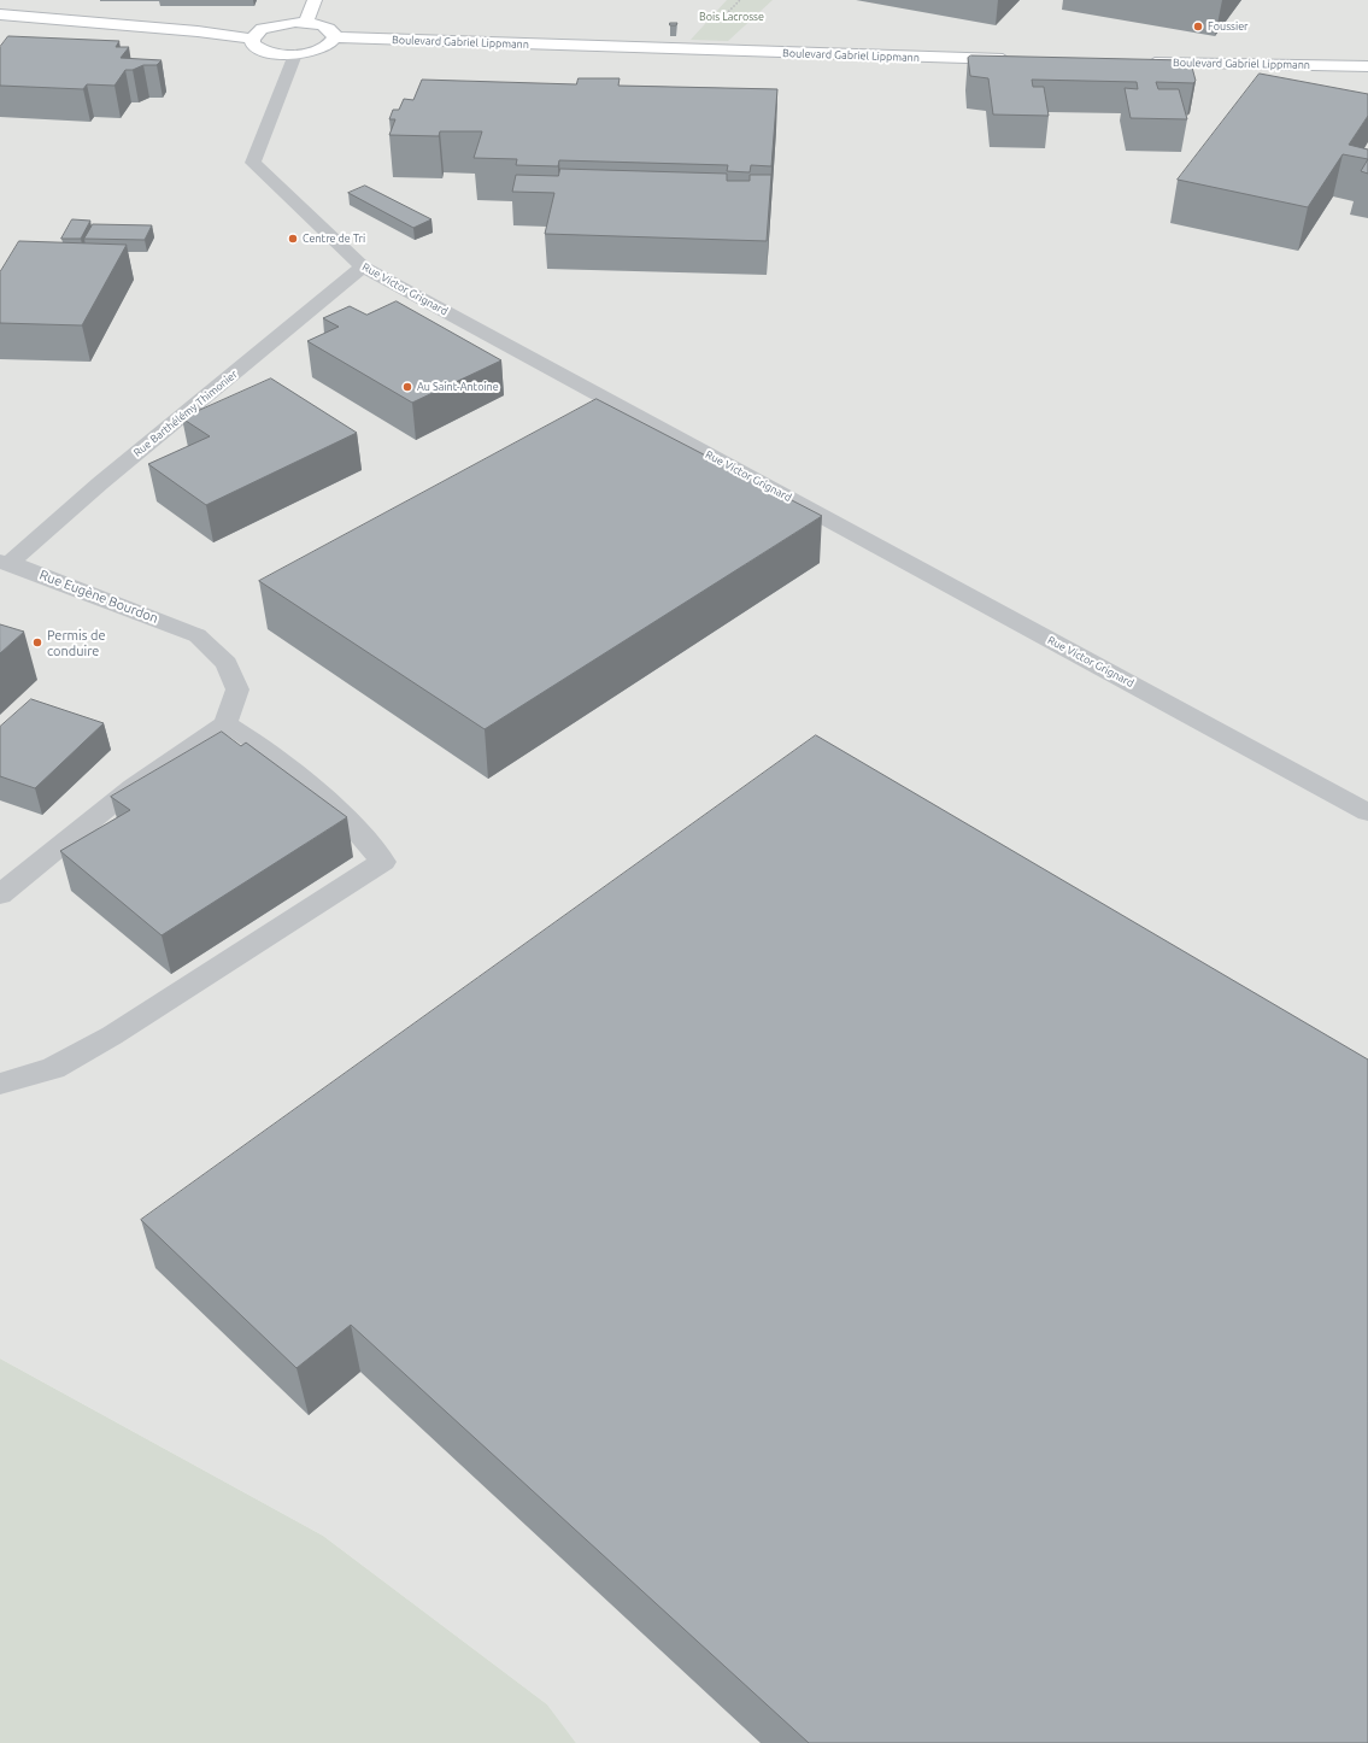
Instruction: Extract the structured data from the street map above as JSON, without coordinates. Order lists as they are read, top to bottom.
{
  "streets": {
    "street": [
      "Boulevard Gabriel Lippmann",
      "Rue Victor Grignard",
      "Rue Barthélémy Thimonier",
      "Rue Eugène Bourdon"
    ]
  },
  "crossings": [
    ["Rue Victor Grignard", "Rue Barthélémy Thimonier"],
    ["Rue Barthélémy Thimonier", "Rue Eugène Bourdon"]
  ],
  "parks": ["Bois Lacrosse"],
  "places": [
    "Foussier",
    "Centre de Tri",
    "Au Saint-Antoine",
    "Permis de conduire"
  ]
}
